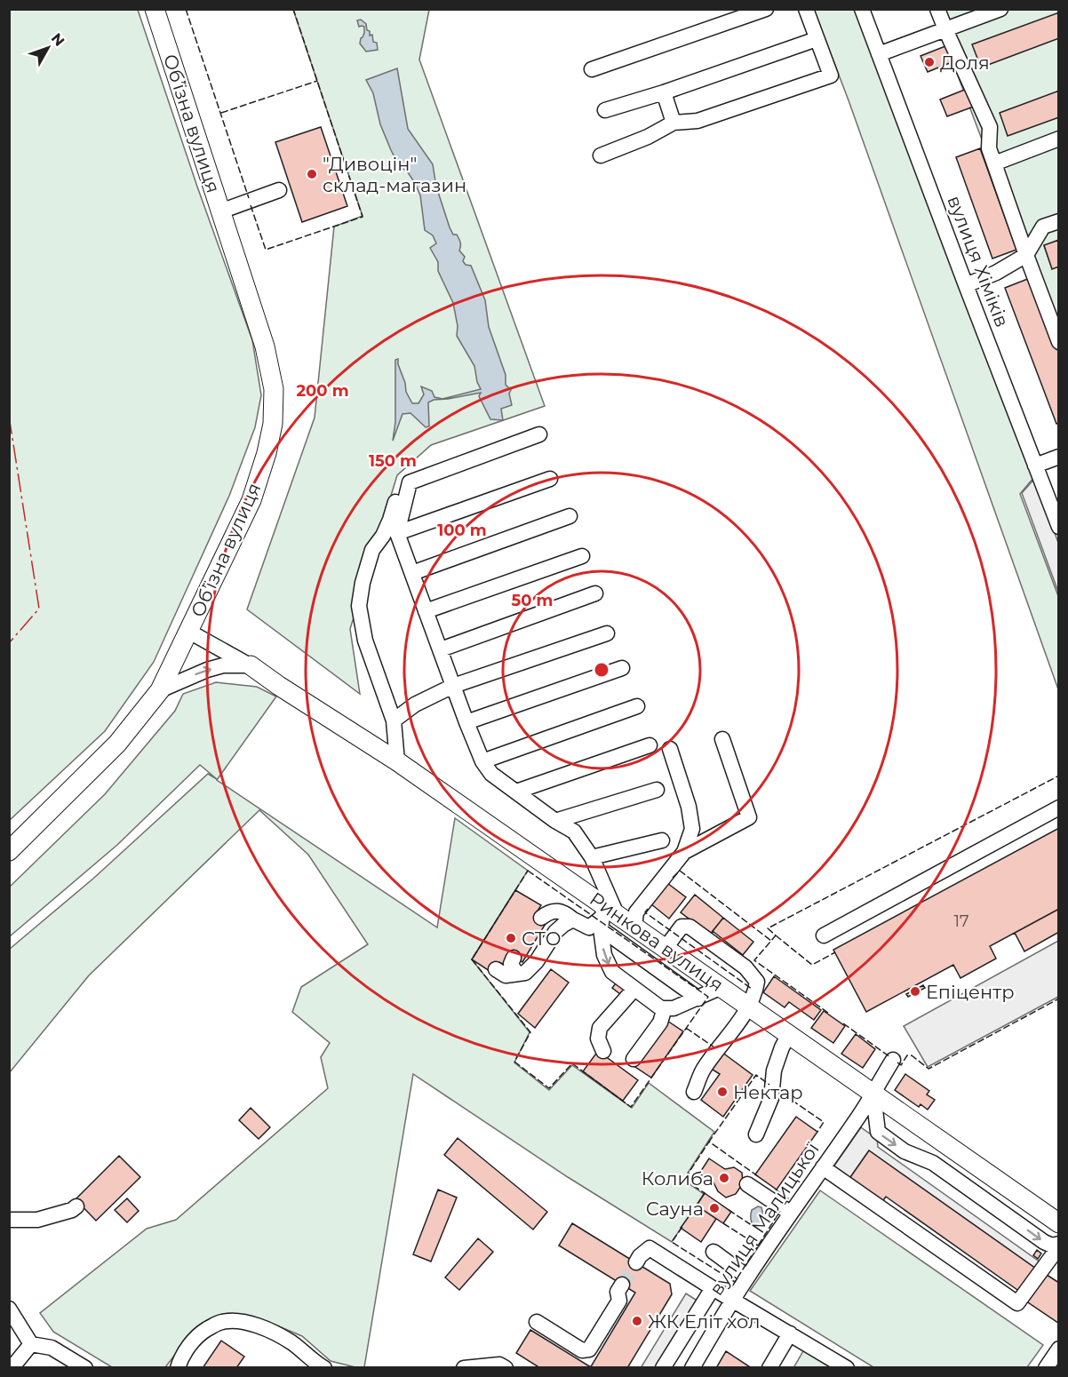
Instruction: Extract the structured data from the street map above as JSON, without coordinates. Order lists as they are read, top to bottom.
{
  "streets": {
    "main road": ["Обʼїзна вулиця", "Ринкова вулиця"],
    "street": ["вулиця Хіміків", "вулиця Малицької"]
  },
  "crossings": [
    ["Обʼїзна вулиця", "Ринкова вулиця"],
    ["Ринкова вулиця", "вулиця Малицької"]
  ],
  "places": [
    "Доля",
    "\"Дивоцін\" склад-магазин",
    "СТО",
    "Епіцентр",
    "Нектар",
    "Колиба",
    "Сауна",
    "ЖК Еліт хол"
  ],
  "house_numbers": ["17"],
  "north": "top right",
  "rings": [
    "200 m",
    "150 m",
    "100 m",
    "50 m"
  ]
}
